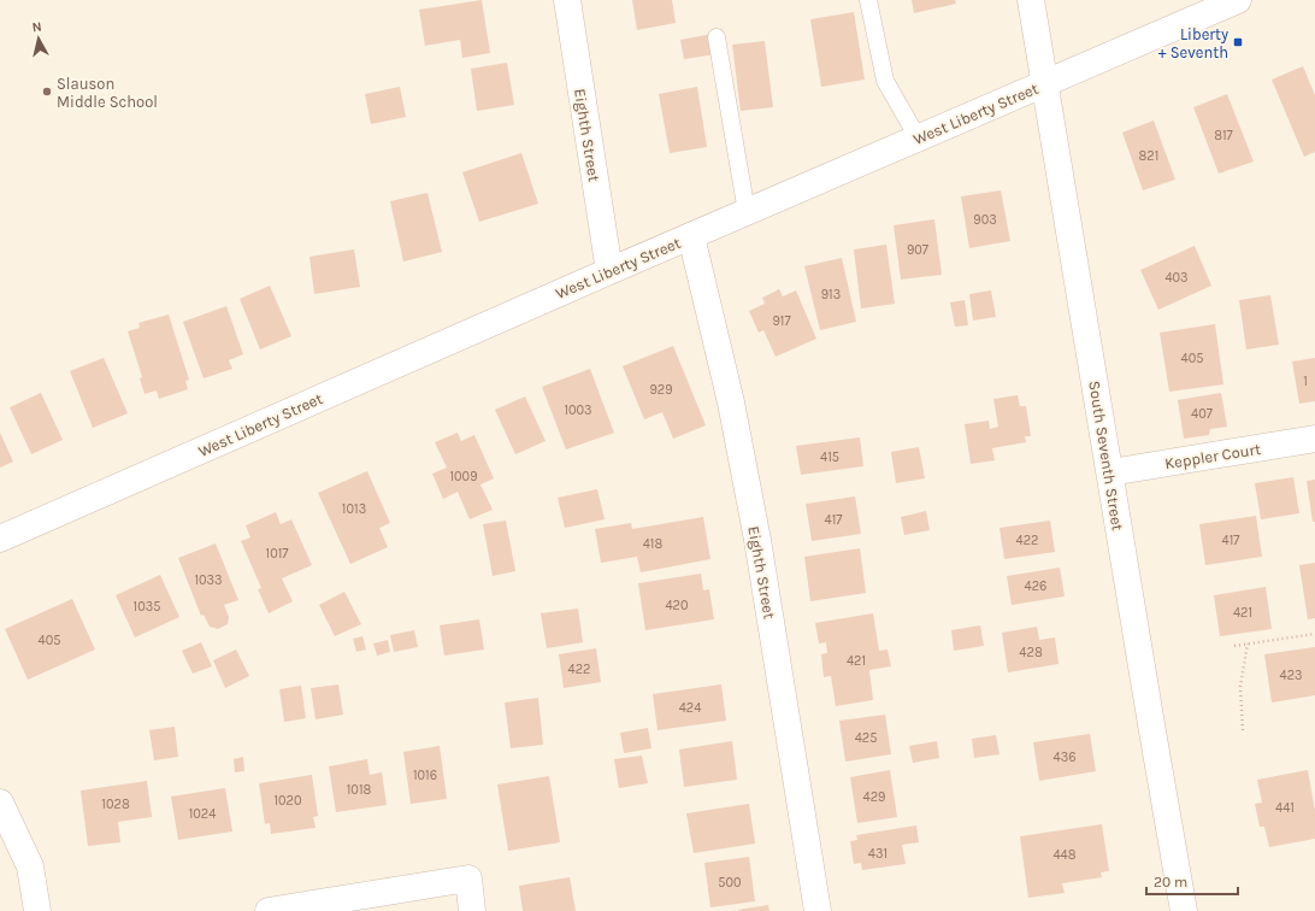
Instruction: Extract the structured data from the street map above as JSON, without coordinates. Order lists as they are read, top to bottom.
{
  "streets": {
    "street": [
      "West Liberty Street",
      "Eighth Street",
      "South Seventh Street",
      "Keppler Court"
    ]
  },
  "crossings": [
    ["West Liberty Street", "Eighth Street"],
    ["West Liberty Street", "South Seventh Street"],
    ["South Seventh Street", "Keppler Court"]
  ],
  "places": {
    "transit": ["Liberty + Seventh"],
    "other": ["Slauson Middle School"]
  },
  "house_numbers": [
    "817",
    "821",
    "903",
    "907",
    "403",
    "913",
    "917",
    "405",
    "1",
    "929",
    "1003",
    "407",
    "415",
    "1009",
    "1013",
    "417",
    "422",
    "417",
    "418",
    "1017",
    "1033",
    "426",
    "420",
    "1035",
    "421",
    "405",
    "428",
    "421",
    "422",
    "423",
    "424",
    "425",
    "436",
    "1016",
    "1018",
    "429",
    "1020",
    "1028",
    "441",
    "1024",
    "431",
    "448",
    "500"
  ],
  "scale_bar": "20 m",
  "north": "top"
}
